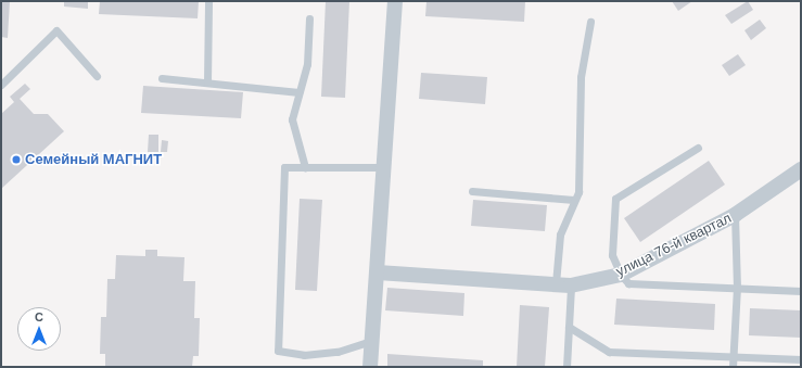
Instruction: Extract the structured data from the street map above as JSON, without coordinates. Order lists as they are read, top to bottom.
{
  "streets": {
    "street": ["улица 76-й квартал"]
  },
  "places": ["Семейный МАГНИТ"],
  "north": "top"
}
